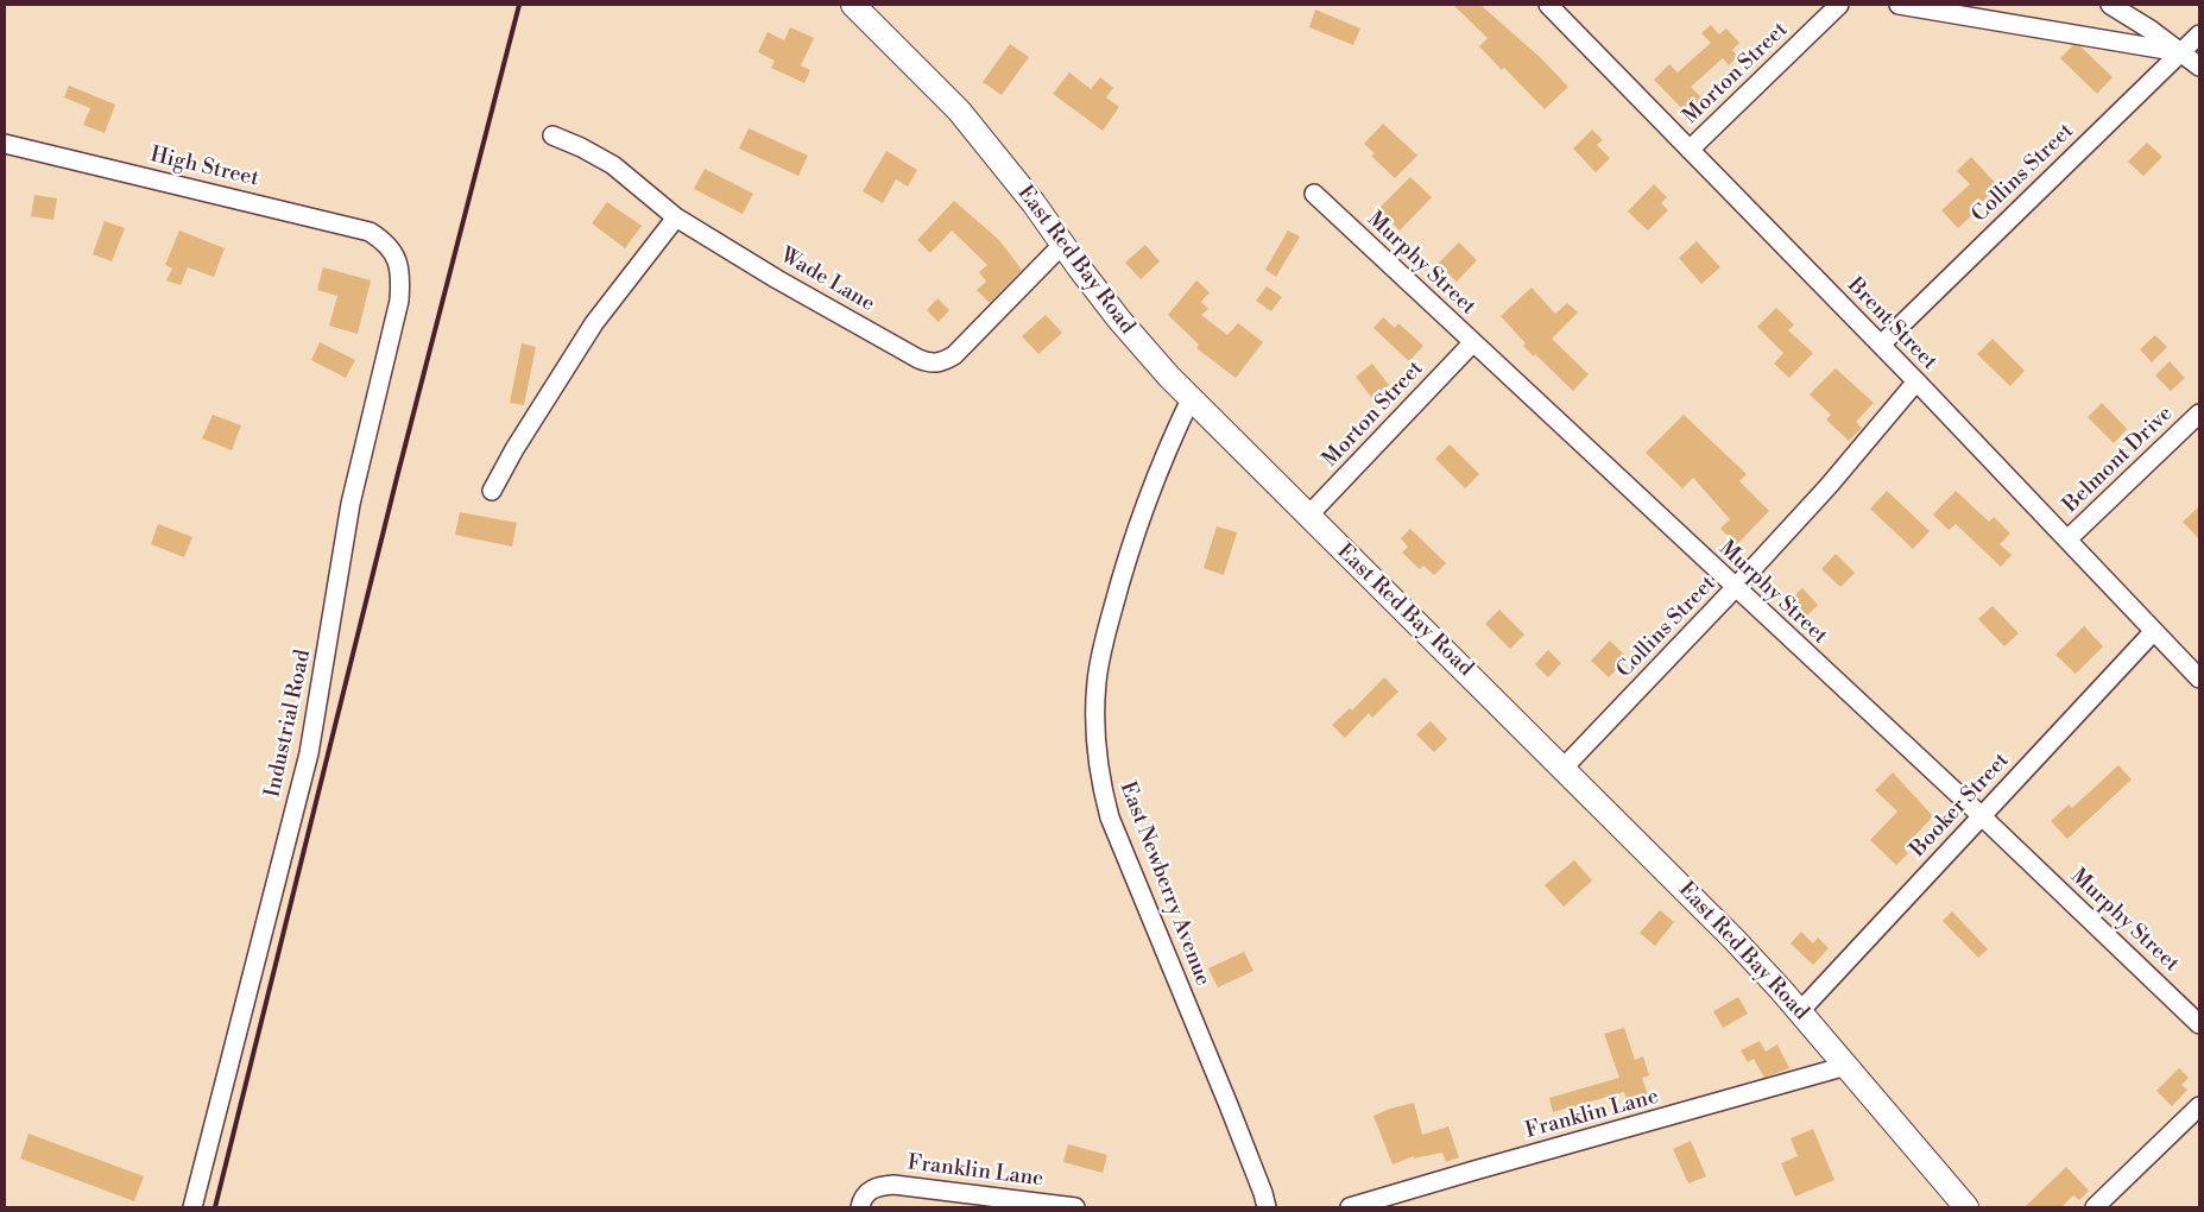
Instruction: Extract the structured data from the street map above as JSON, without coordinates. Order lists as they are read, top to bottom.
{
  "streets": {
    "street": [
      "Morton Street",
      "High Street",
      "Collins Street",
      "East Red Bay Road",
      "Murphy Street",
      "Wade Lane",
      "Brent Street",
      "Belmont Drive",
      "Industrial Road",
      "Booker Street",
      "East Newberry Avenue",
      "Franklin Lane"
    ]
  },
  "crossings": [
    ["Morton Street", "East Red Bay Road"],
    ["Morton Street", "Murphy Street"],
    ["Morton Street", "Brent Street"],
    ["High Street", "Industrial Road"],
    ["Collins Street", "East Red Bay Road"],
    ["Collins Street", "Murphy Street"],
    ["Collins Street", "Brent Street"],
    ["East Red Bay Road", "Wade Lane"],
    ["East Red Bay Road", "Booker Street"],
    ["East Red Bay Road", "East Newberry Avenue"],
    ["East Red Bay Road", "Franklin Lane"],
    ["Murphy Street", "Booker Street"],
    ["Brent Street", "Belmont Drive"],
    ["Brent Street", "Booker Street"]
  ]
}
